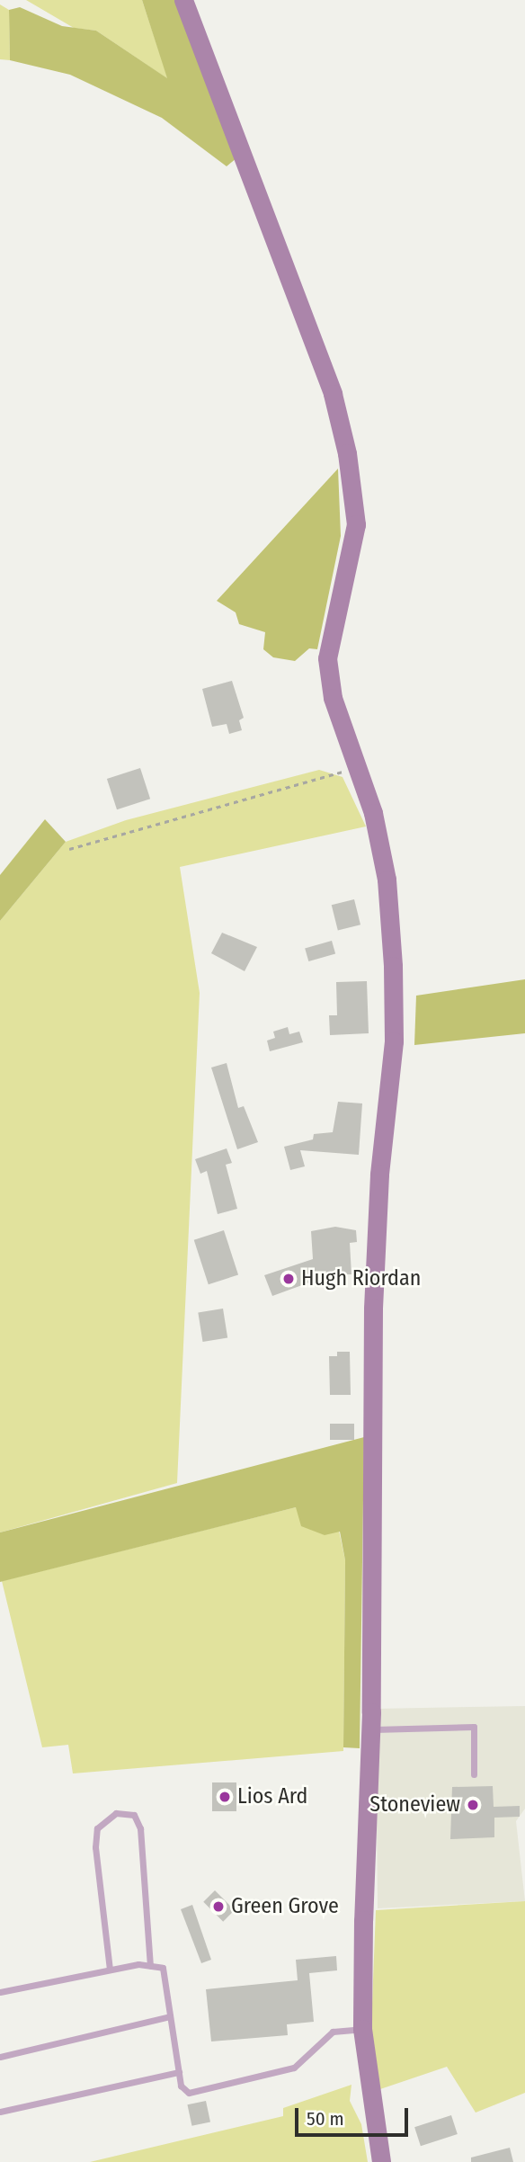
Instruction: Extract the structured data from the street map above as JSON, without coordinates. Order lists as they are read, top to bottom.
{
  "places": [
    "Hugh Riordan",
    "Lios Ard",
    "Stoneview",
    "Green Grove"
  ],
  "scale_bar": "50 m"
}
